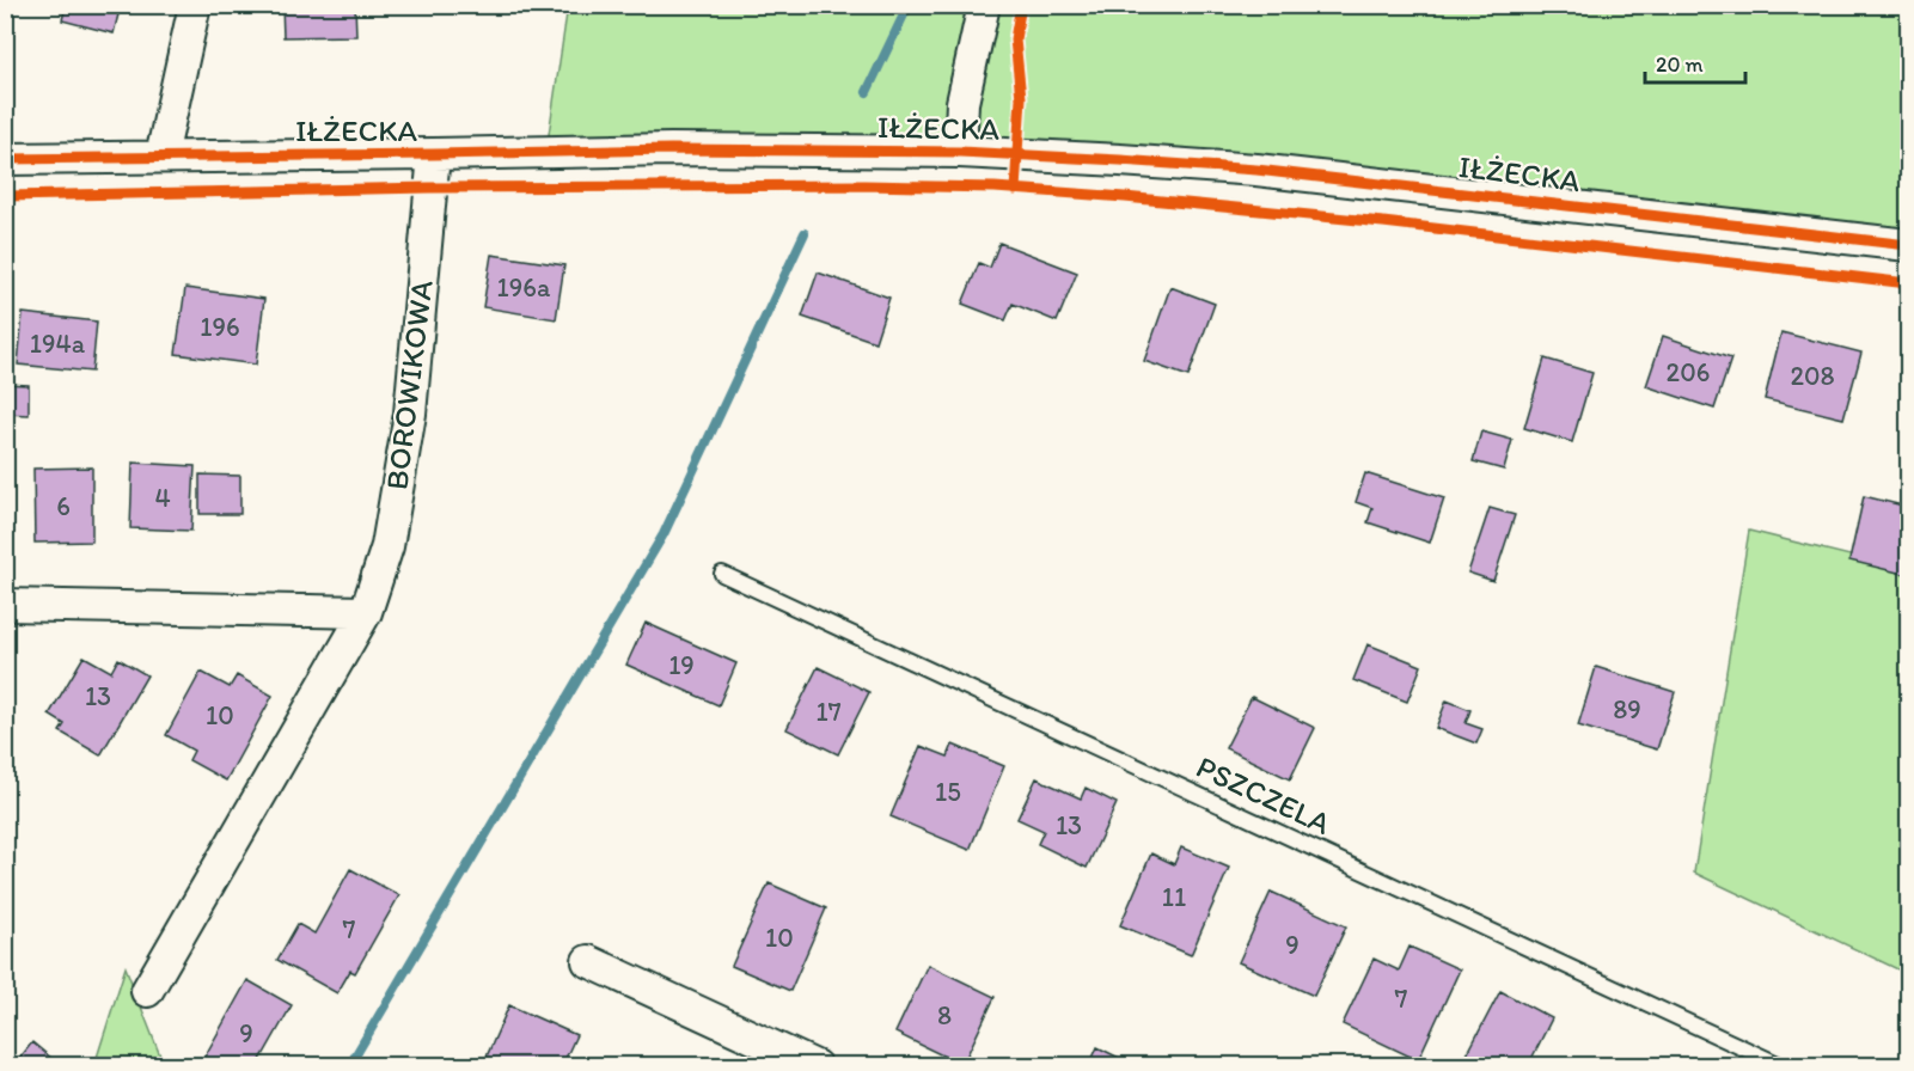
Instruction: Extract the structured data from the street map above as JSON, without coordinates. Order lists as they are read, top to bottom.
{
  "streets": {
    "street": ["IŁŻECKA", "BOROWIKOWA"],
    "lane": ["PSZCZELA"]
  },
  "crossings": [
    ["IŁŻECKA", "BOROWIKOWA"]
  ],
  "house_numbers": [
    "196a",
    "196",
    "194a",
    "206",
    "208",
    "4",
    "6",
    "19",
    "13",
    "89",
    "17",
    "10",
    "15",
    "13",
    "11",
    "7",
    "10",
    "9",
    "7",
    "8",
    "9"
  ],
  "scale_bar": "20 m"
}
